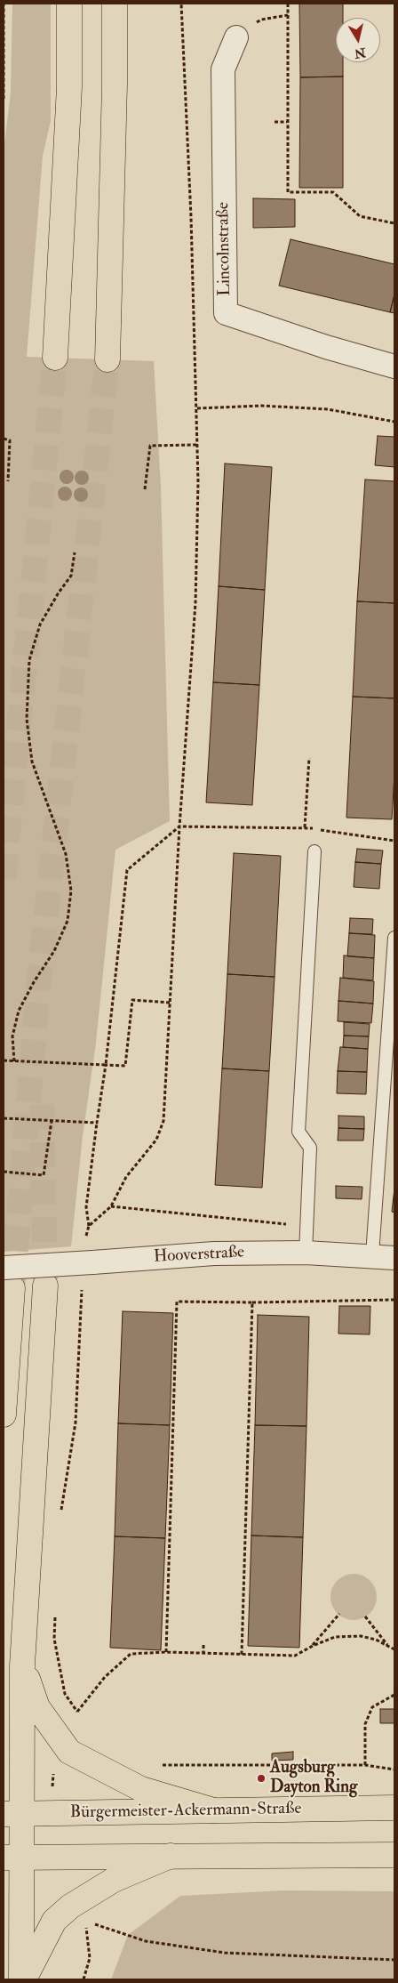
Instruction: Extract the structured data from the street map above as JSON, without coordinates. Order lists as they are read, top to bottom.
{
  "streets": {
    "main road": ["Bürgermeister-Ackermann-Straße"],
    "street": ["Lincolnstraße", "Hooverstraße"]
  },
  "places": ["Augsburg Dayton Ring"],
  "north": "bottom"
}
